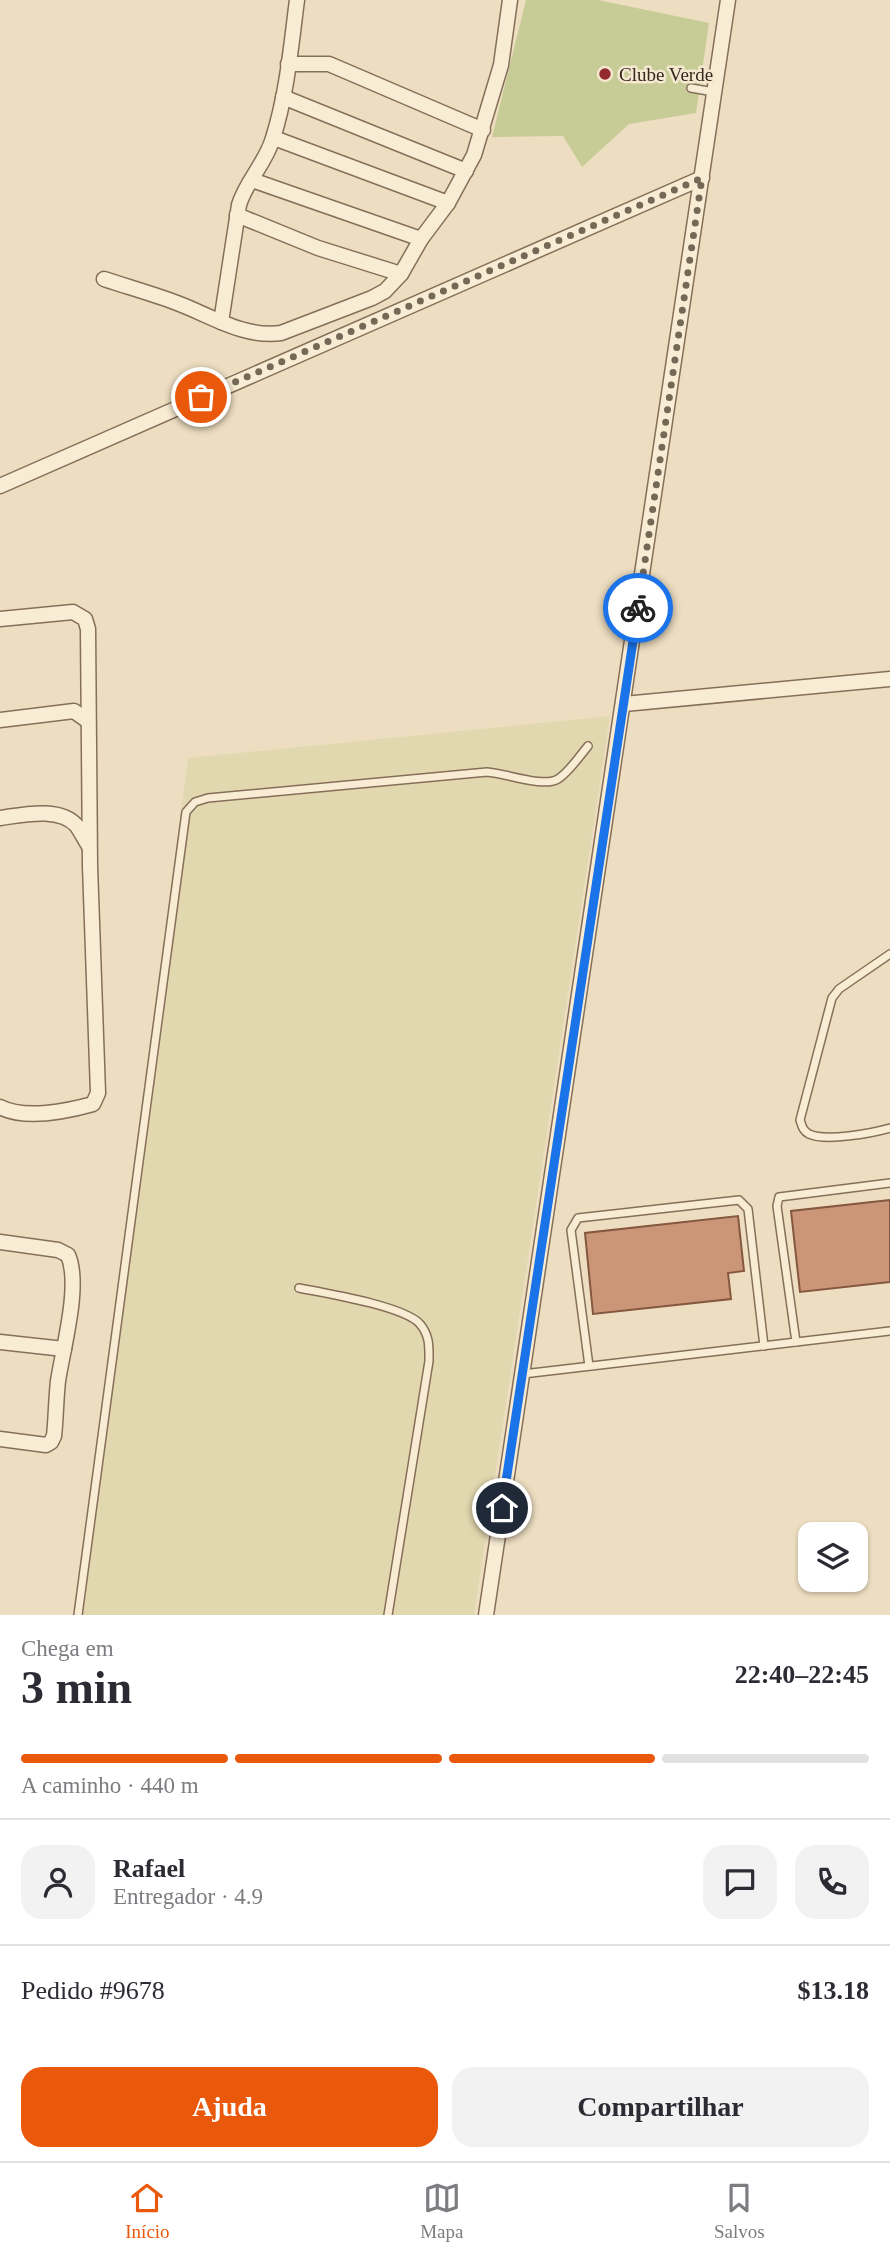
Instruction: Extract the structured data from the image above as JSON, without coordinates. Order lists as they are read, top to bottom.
{
  "places": ["Clube Verde"],
  "page": {
    "heading": ["3 min", "Chega em", "22:40–22:45"],
    "panel": [
      "Rafael",
      "Entregador · 4.9",
      "Pedido #9678",
      "$13.18"
    ],
    "bar": "A caminho · 440 m",
    "buttons": ["Ajuda", "Compartilhar"],
    "tabs": ["Início", "Mapa", "Salvos"]
  }
}
